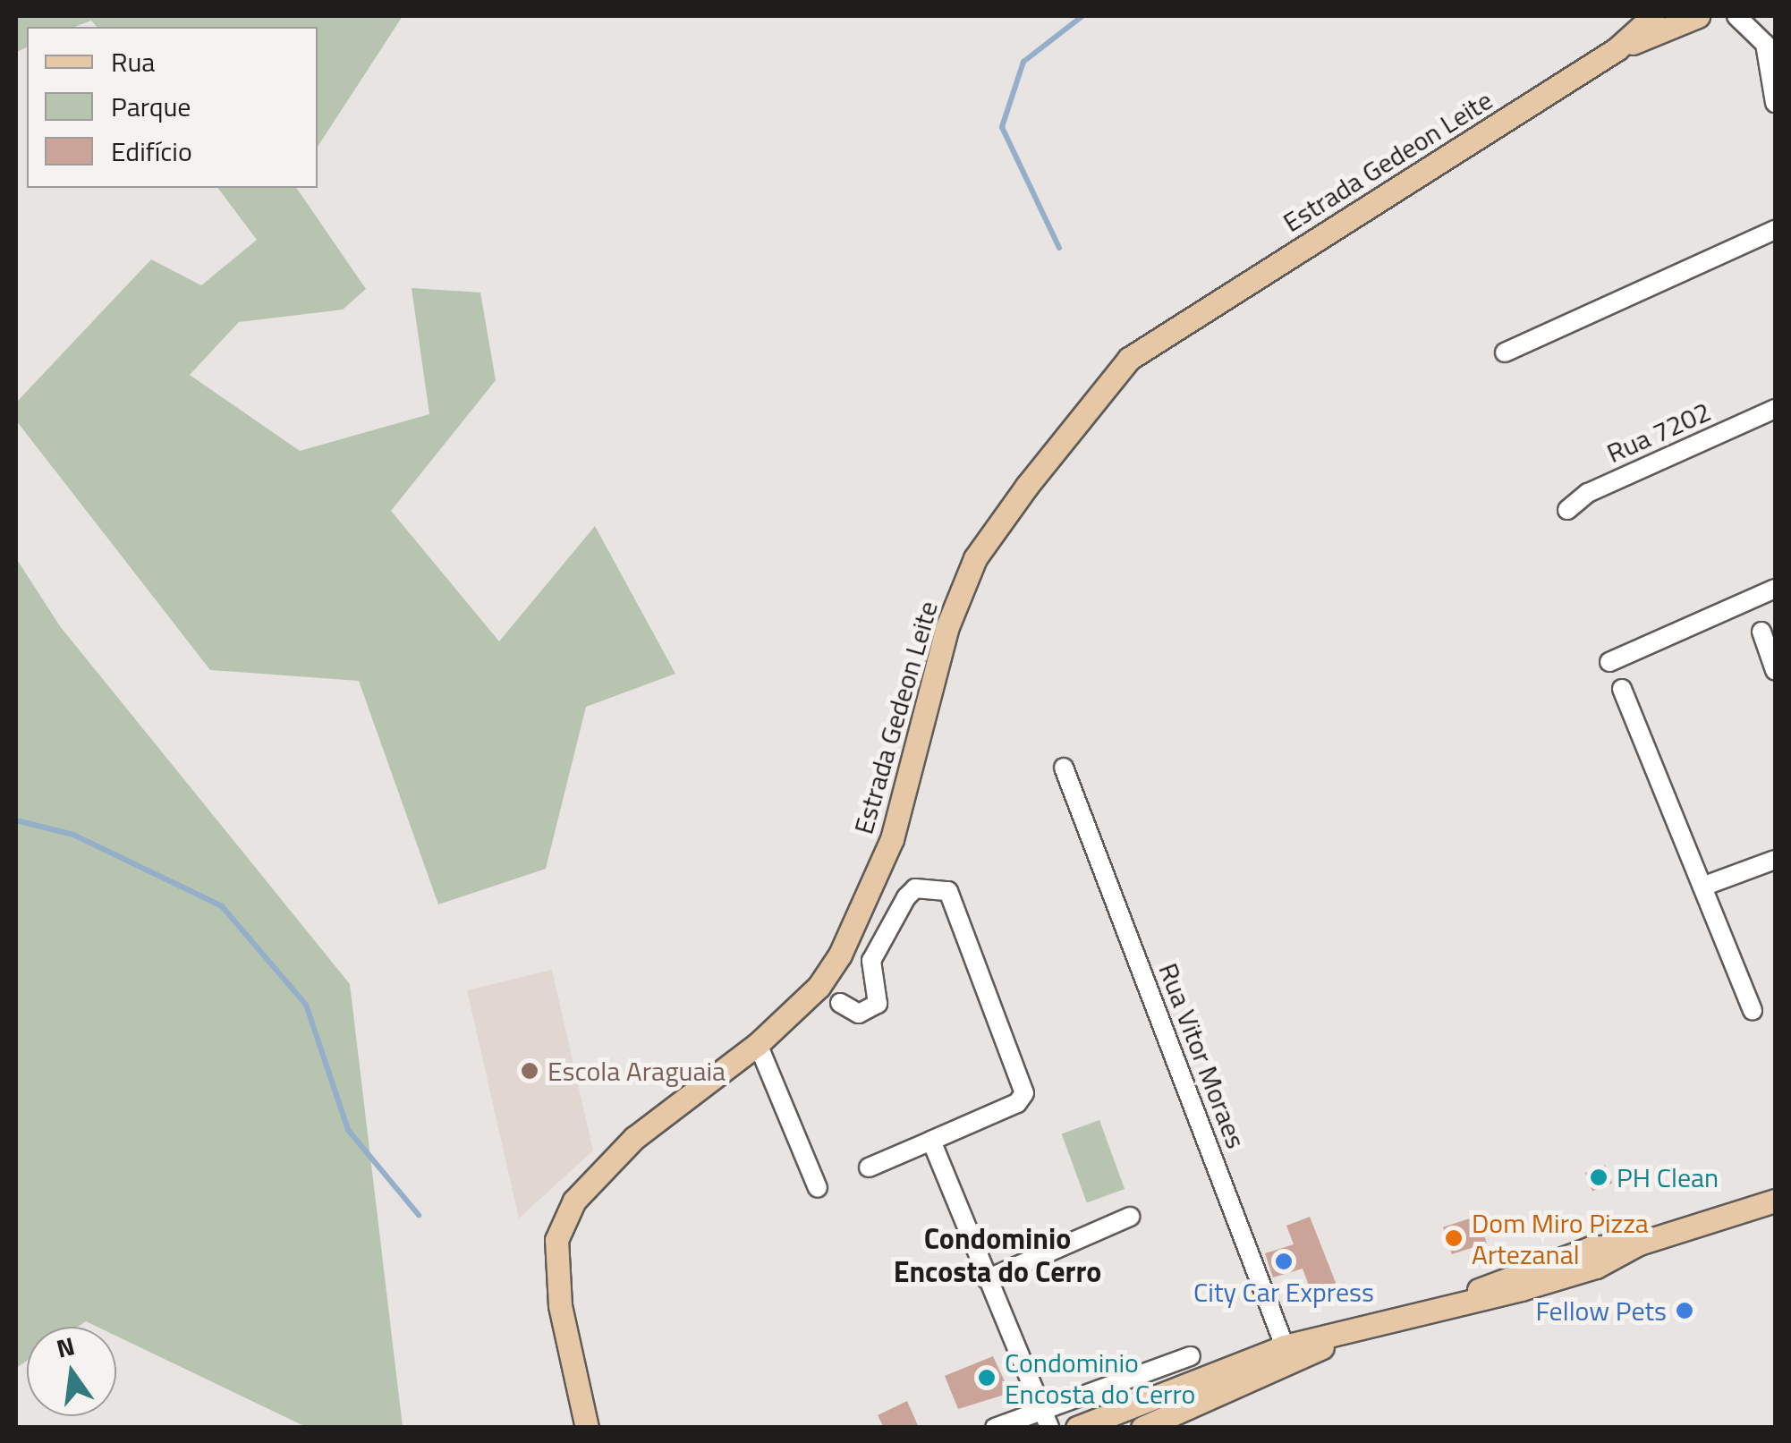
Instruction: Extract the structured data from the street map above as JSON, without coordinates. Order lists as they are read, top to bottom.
{
  "streets": {
    "main road": ["Estrada Gedeon Leite"],
    "street": ["Rua 7202", "Rua Vitor Moraes"]
  },
  "districts": ["Condominio Encosta do Cerro"],
  "places": [
    "Escola Araguaia",
    "PH Clean",
    "Dom Miro Pizza Artezanal",
    "City Car Express",
    "Fellow Pets",
    "Condominio Encosta do Cerro"
  ],
  "legend": ["Rua", "Parque", "Edifício"],
  "north": "top"
}
